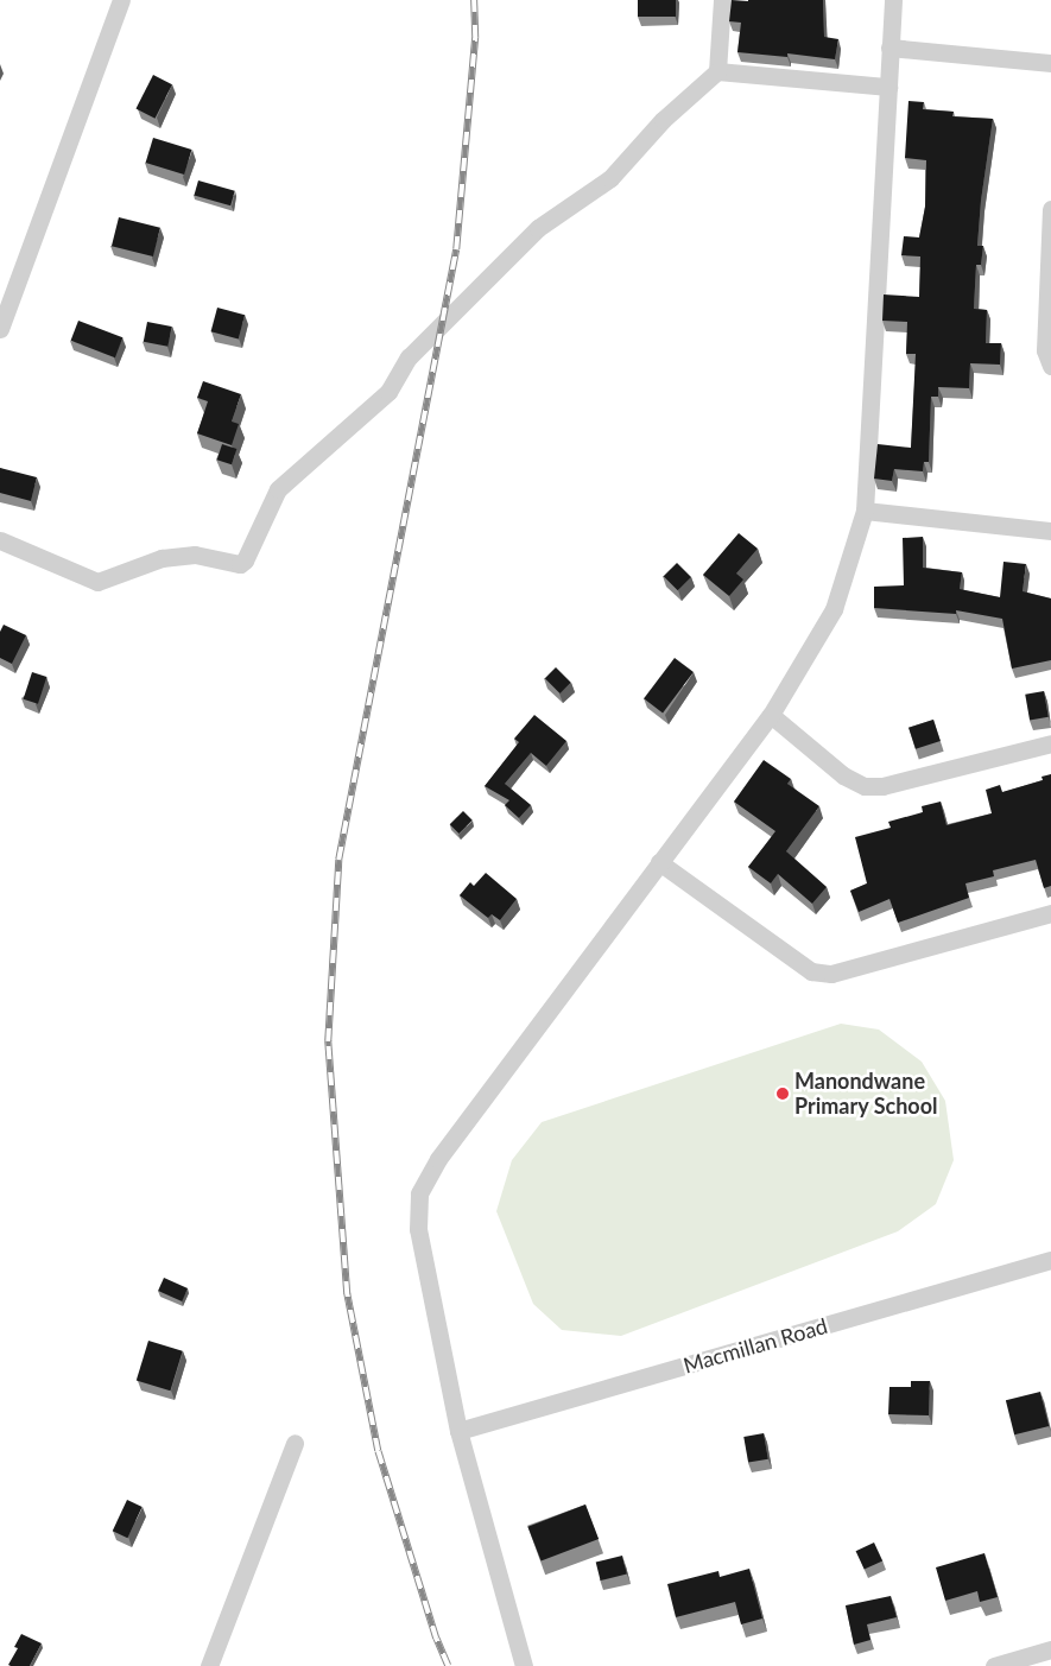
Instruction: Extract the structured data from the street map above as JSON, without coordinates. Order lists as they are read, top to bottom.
{
  "streets": {
    "street": ["Macmillan Road"]
  },
  "places": ["Manondwane Primary School"]
}
